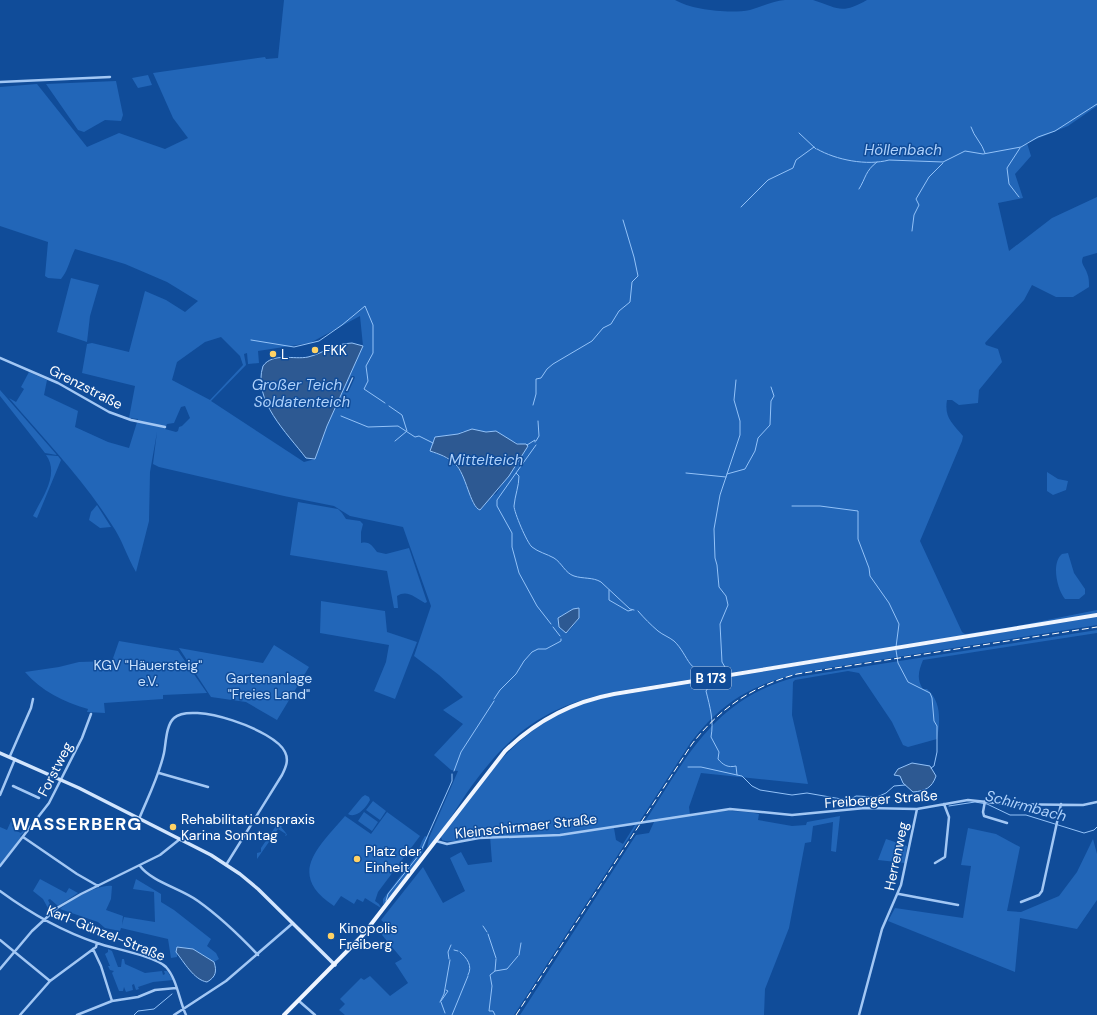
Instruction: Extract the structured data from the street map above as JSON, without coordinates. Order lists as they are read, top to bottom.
{
  "streets": {
    "main road": ["B 173"],
    "street": [
      "Grenzstraße",
      "Forstweg",
      "Freiberger Straße",
      "Kleinschirmaer Straße",
      "Herrenweg",
      "Karl-Günzel-Straße"
    ]
  },
  "crossings": [
    ["B 173", "Kleinschirmaer Straße"],
    ["Freiberger Straße", "Kleinschirmaer Straße"],
    ["Freiberger Straße", "Herrenweg"]
  ],
  "districts": ["WASSERBERG"],
  "water": [
    "Höllenbach",
    "Großer Teich / Soldatenteich",
    "Mittelteich",
    "Schirmbach"
  ],
  "parks": ["KGV \"Häuersteig\" e.V.", "Gartenanlage \"Freies Land\""],
  "places": [
    "FKK",
    "L",
    "Rehabilitationspraxis Karina Sonntag",
    "Platz der Einheit",
    "Kinopolis Freiberg"
  ]
}
